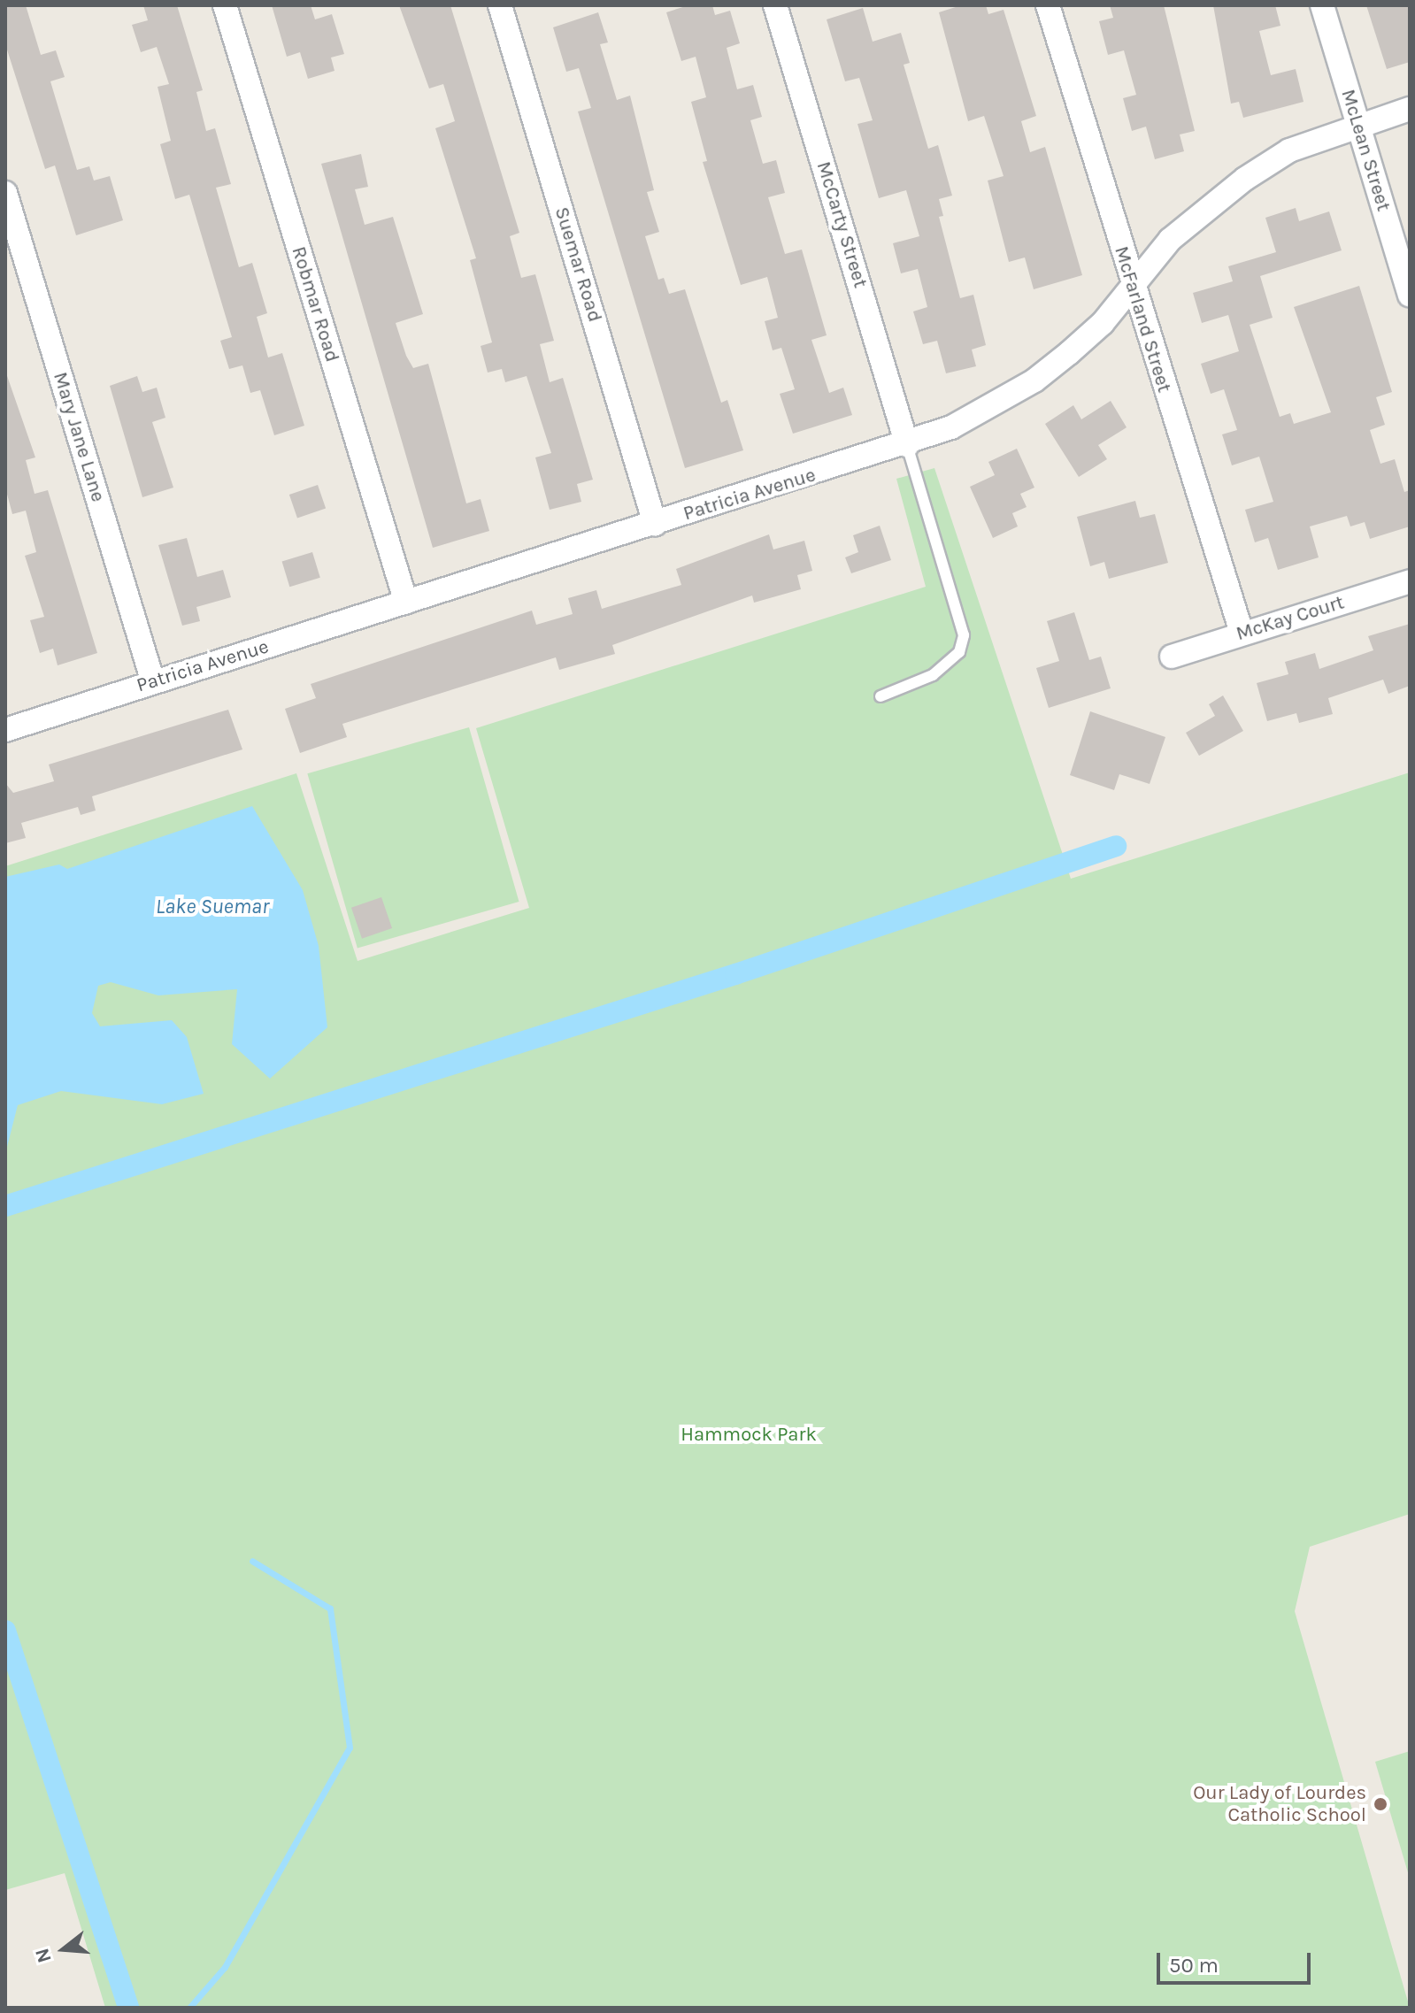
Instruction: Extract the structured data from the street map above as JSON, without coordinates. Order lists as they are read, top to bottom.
{
  "streets": {
    "street": [
      "McLean Street",
      "McCarty Street",
      "Suemar Road",
      "Robmar Road",
      "McFarland Street",
      "Mary Jane Lane",
      "Patricia Avenue",
      "McKay Court"
    ]
  },
  "crossings": [
    ["McLean Street", "Patricia Avenue"],
    ["McCarty Street", "Patricia Avenue"],
    ["Suemar Road", "Patricia Avenue"],
    ["Robmar Road", "Patricia Avenue"],
    ["McFarland Street", "Patricia Avenue"],
    ["McFarland Street", "McKay Court"],
    ["Mary Jane Lane", "Patricia Avenue"]
  ],
  "water": ["Lake Suemar"],
  "parks": ["Hammock Park"],
  "places": ["Our Lady of Lourdes Catholic School"],
  "scale_bar": "50 m",
  "north": "left"
}
